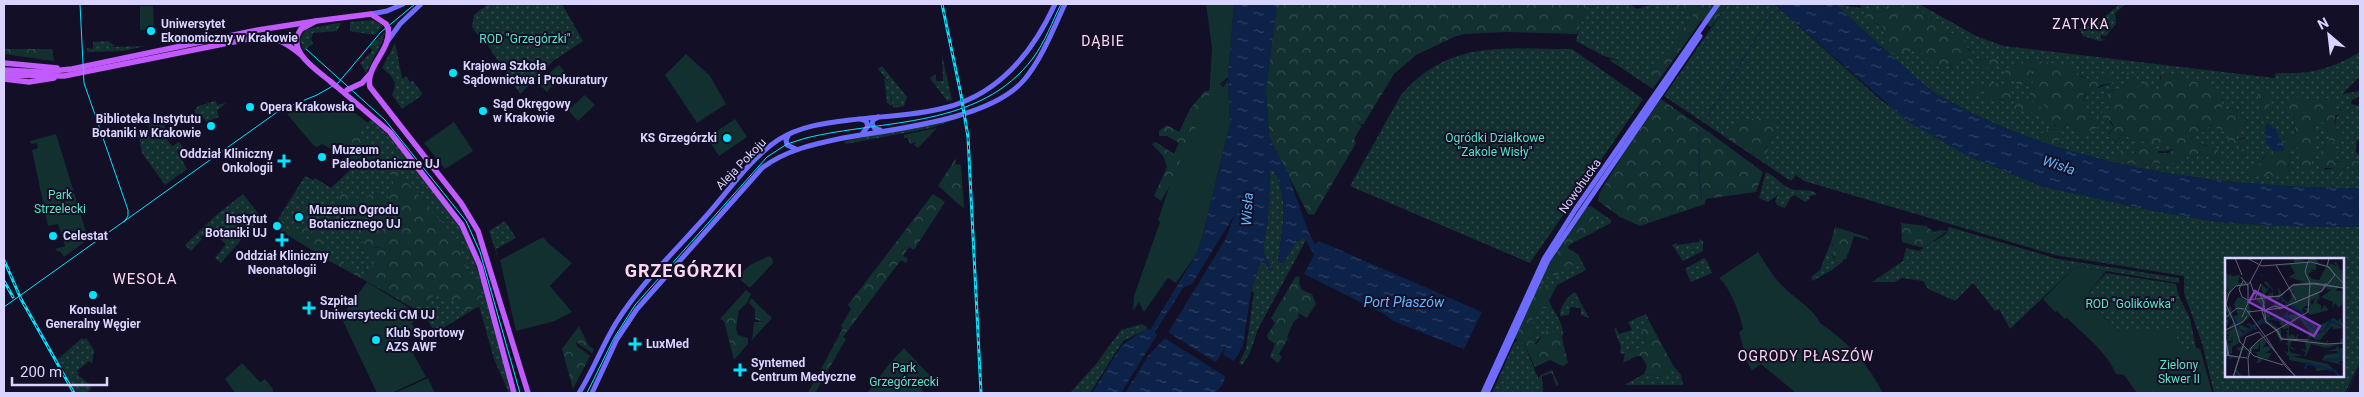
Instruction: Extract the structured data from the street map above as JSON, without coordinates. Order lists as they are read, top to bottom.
{
  "streets": {
    "main road": ["Aleja Pokoju", "Nowohucka"]
  },
  "districts": [
    "ZATYKA",
    "DĄBIE",
    "GRZEGÓRZKI",
    "WESOŁA",
    "OGRODY PŁASZÓW"
  ],
  "water": ["Wisła", "Port Płaszów"],
  "parks": [
    "ROD \"Grzegórzki\"",
    "Ogródki Działkowe \"Zakole Wisły\"",
    "Park Strzelecki",
    "ROD \"Golikówka\"",
    "Zielony Skwer II",
    "Park Grzegórzecki"
  ],
  "places": {
    "other": [
      "Uniwersytet Ekonomiczny w Krakowie",
      "Krajowa Szkoła Sądownictwa i Prokuratury",
      "Opera Krakowska",
      "Sąd Okręgowy w Krakowie",
      "Biblioteka Instytutu Botaniki w Krakowie",
      "KS Grzegórzki",
      "Muzeum Paleobotaniczne UJ",
      "Muzeum Ogrodu Botanicznego UJ",
      "Instytut Botaniki UJ",
      "Celestat",
      "Konsulat Generalny Węgier",
      "Klub Sportowy AZS AWF"
    ],
    "health": [
      "Oddział Kliniczny Onkologii",
      "Oddział Kliniczny Neonatologii",
      "Szpital Uniwersytecki CM UJ",
      "LuxMed",
      "Syntemed Centrum Medyczne"
    ]
  },
  "scale_bar": "200 m",
  "north": "top left"
}
